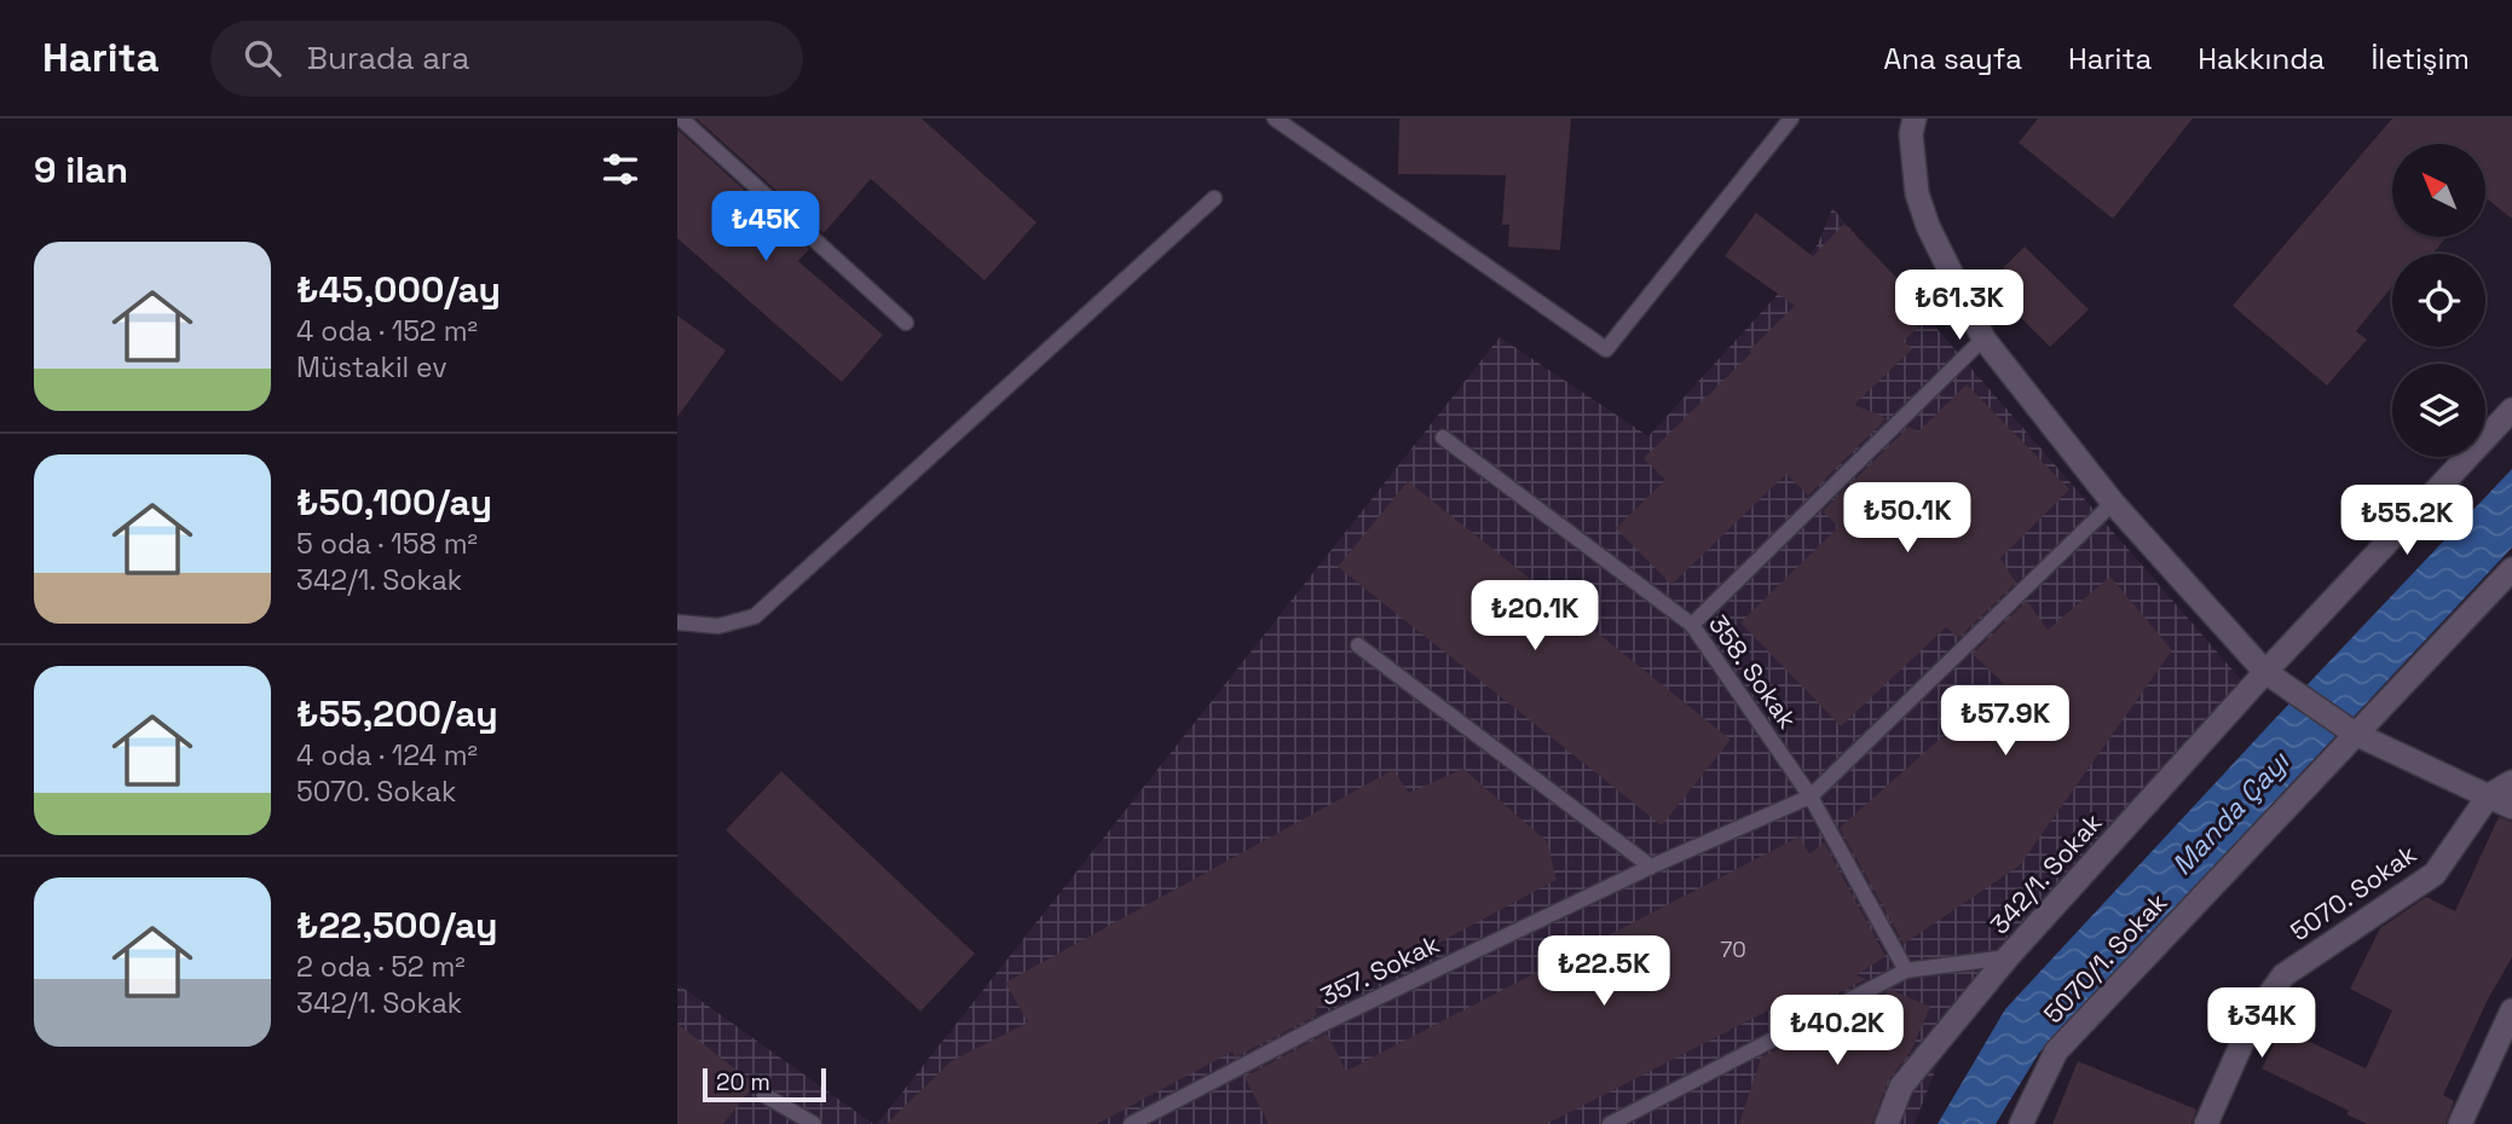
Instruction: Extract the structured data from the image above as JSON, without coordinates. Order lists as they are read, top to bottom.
{
  "streets": {
    "street": ["342/1. Sokak", "5070. Sokak", "5070/1. Sokak"],
    "lane": ["358. Sokak", "357. Sokak"]
  },
  "crossings": [
    ["358. Sokak", "357. Sokak"]
  ],
  "water": ["Manda Çayı"],
  "house_numbers": ["70"],
  "scale_bar": "20 m",
  "north": "top left",
  "page": {
    "header": "Harita",
    "search": "Burada ara",
    "nav": [
      "Ana sayfa",
      "Harita",
      "Hakkında",
      "İletişim"
    ],
    "heading": "9 ilan",
    "price": [
      "₺45K",
      "₺61.3K",
      "₺50.1K",
      "₺55.2K",
      "₺20.1K",
      "₺57.9K",
      "₺22.5K",
      "₺34K",
      "₺40.2K"
    ],
    "list": [
      {
        "name": "₺45,000/ay",
        "note": "4 oda · 152 m² · Müstakil ev"
      },
      {
        "name": "₺50,100/ay",
        "note": "5 oda · 158 m² · 342/1. Sokak"
      },
      {
        "name": "₺55,200/ay",
        "note": "4 oda · 124 m² · 5070. Sokak"
      },
      {
        "name": "₺22,500/ay",
        "note": "2 oda · 52 m² · 342/1. Sokak"
      }
    ],
    "scale": "20 m"
  }
}
